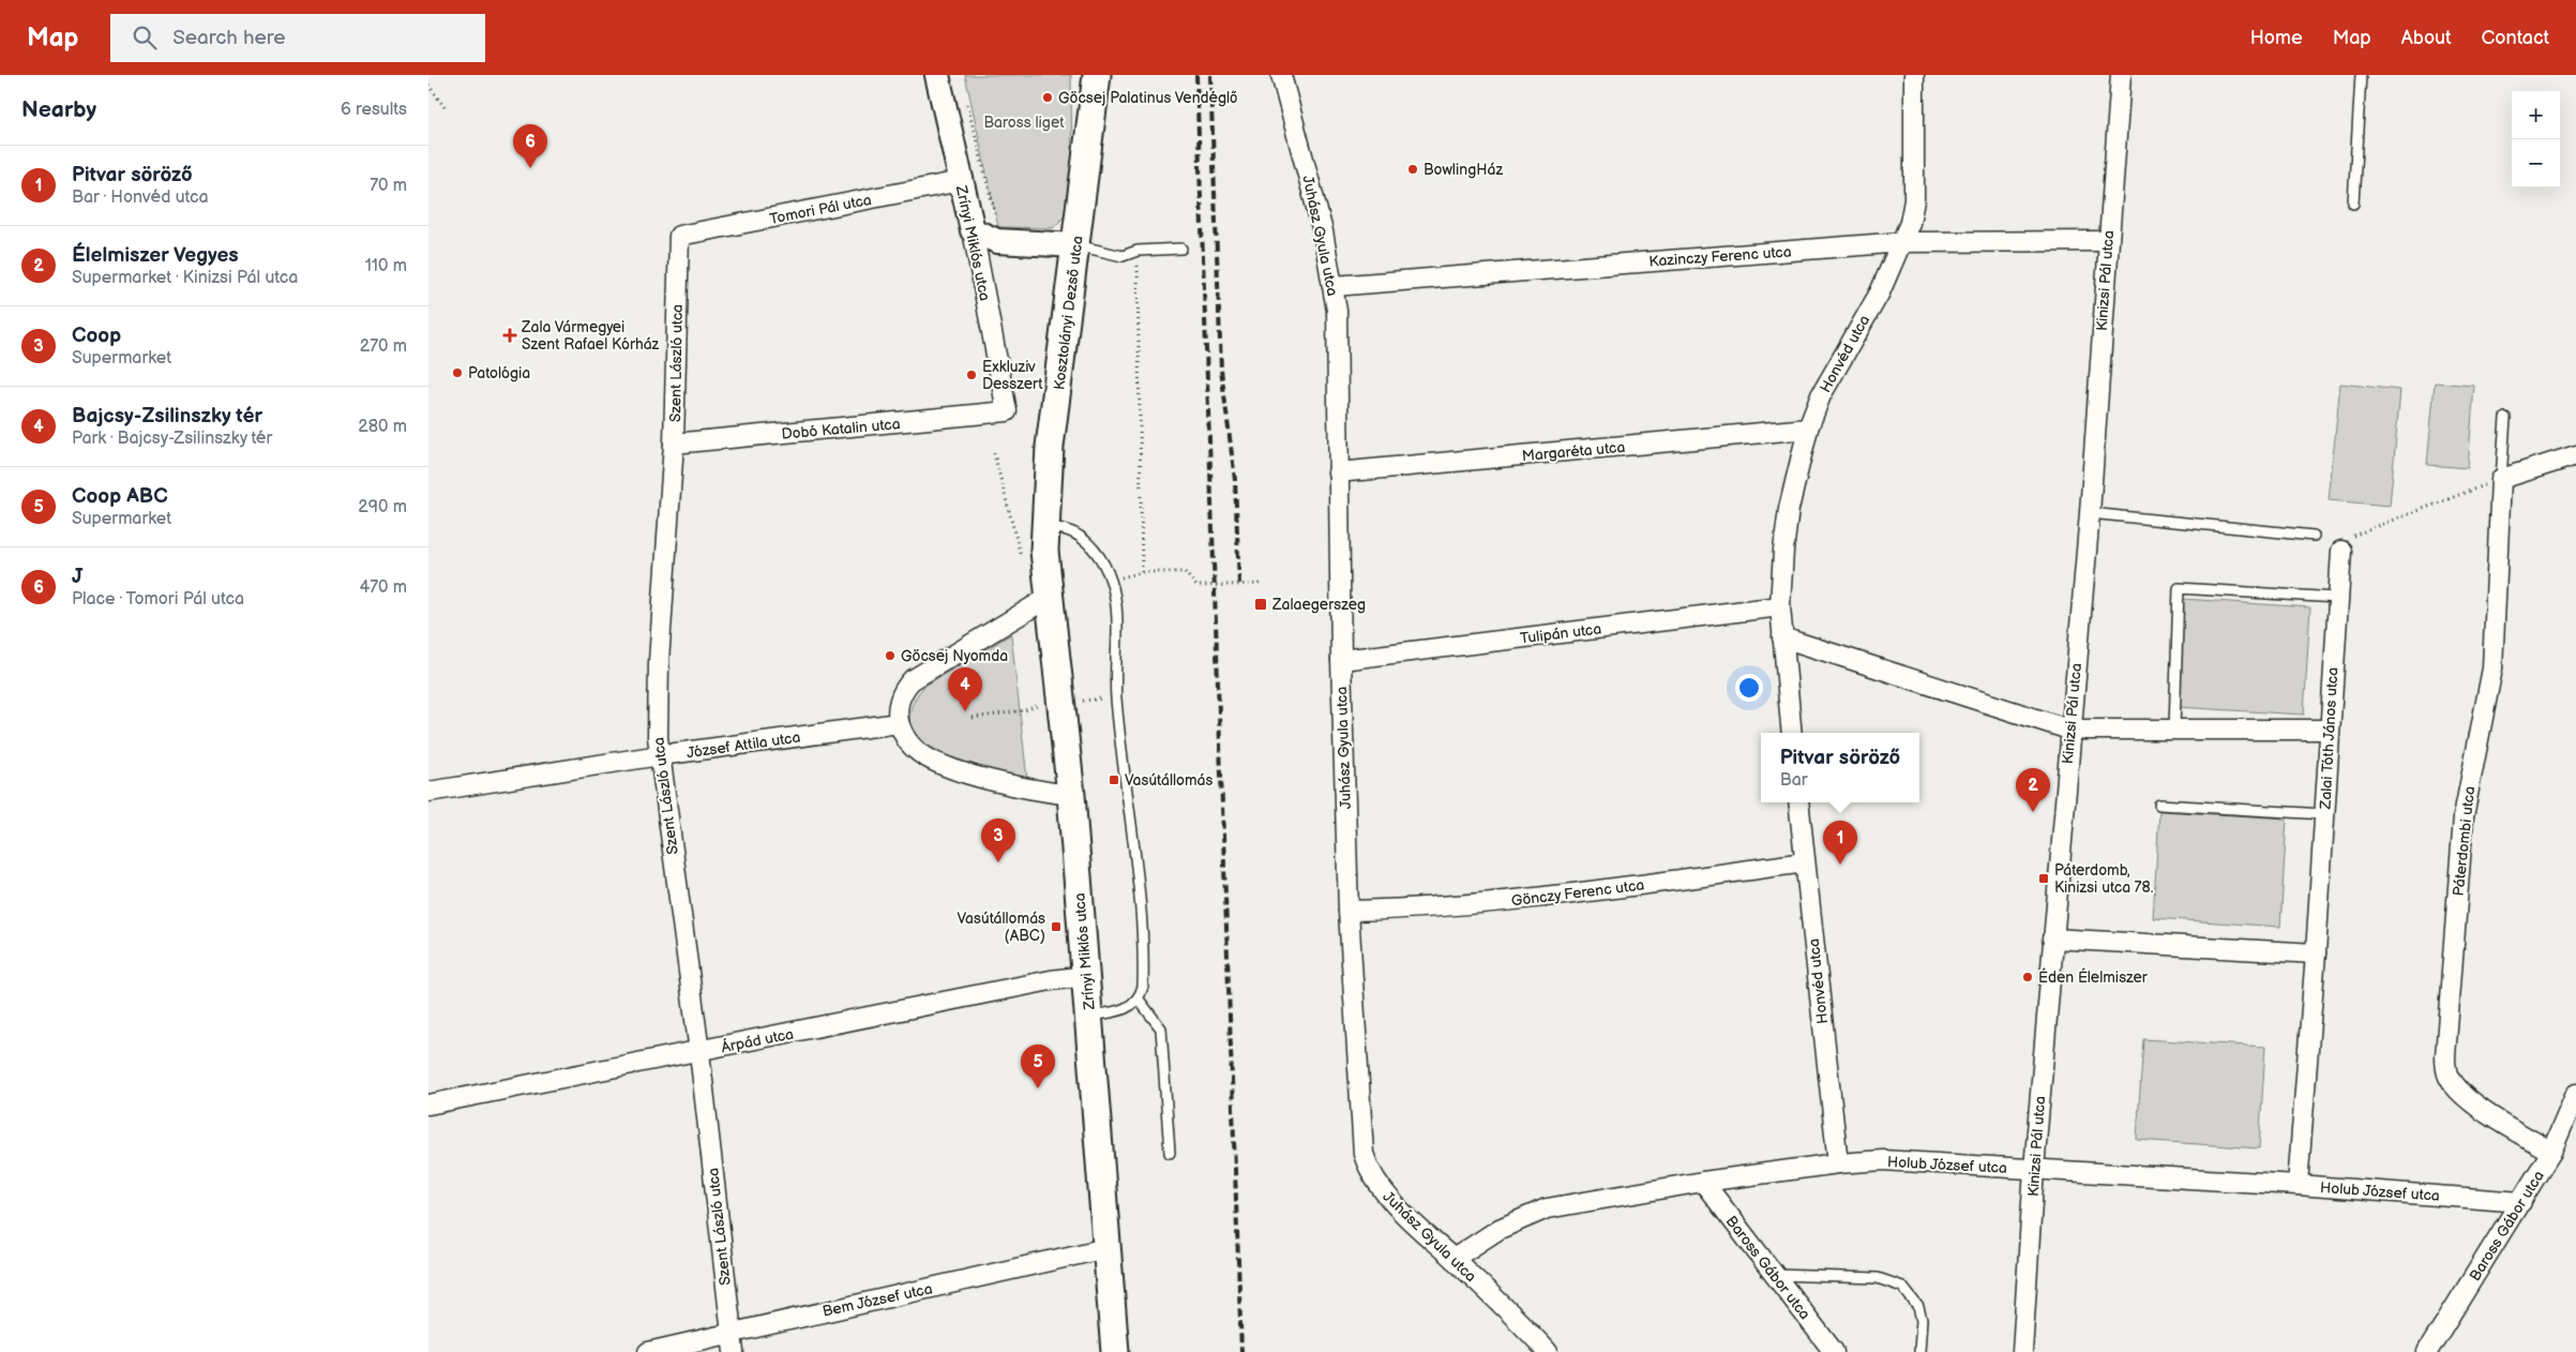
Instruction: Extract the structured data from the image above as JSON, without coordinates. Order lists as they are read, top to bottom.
{
  "streets": {
    "main road": ["Zrínyi Miklós utca", "Kosztolányi Dezső utca"],
    "street": [
      "Tomori Pál utca",
      "Juhász Gyula utca",
      "Kazinczy Ferenc utca",
      "Kinizsi Pál utca",
      "Honvéd utca",
      "Szent László utca",
      "Dobó Katalin utca",
      "Margaréta utca",
      "Tulipán utca",
      "Zalai Tóth János utca",
      "József Attila utca",
      "Páterdombi utca",
      "Gönczy Ferenc utca",
      "Árpád utca",
      "Holub József utca",
      "Baross Gábor utca",
      "Bem József utca"
    ]
  },
  "crossings": [
    ["Tomori Pál utca", "Zrínyi Miklós utca"],
    ["Tomori Pál utca", "Szent László utca"],
    ["Juhász Gyula utca", "Kazinczy Ferenc utca"],
    ["Juhász Gyula utca", "Margaréta utca"],
    ["Juhász Gyula utca", "Tulipán utca"],
    ["Juhász Gyula utca", "Gönczy Ferenc utca"],
    ["Juhász Gyula utca", "Holub József utca"],
    ["Zrínyi Miklós utca", "Kosztolányi Dezső utca"],
    ["Zrínyi Miklós utca", "Dobó Katalin utca"],
    ["Zrínyi Miklós utca", "Árpád utca"],
    ["Zrínyi Miklós utca", "Bem József utca"],
    ["Kazinczy Ferenc utca", "Kinizsi Pál utca"],
    ["Kazinczy Ferenc utca", "Honvéd utca"],
    ["Kinizsi Pál utca", "Holub József utca"],
    ["Honvéd utca", "Margaréta utca"],
    ["Honvéd utca", "Tulipán utca"],
    ["Honvéd utca", "Gönczy Ferenc utca"],
    ["Honvéd utca", "Holub József utca"],
    ["Szent László utca", "Dobó Katalin utca"],
    ["Szent László utca", "József Attila utca"],
    ["Szent László utca", "Árpád utca"],
    ["Szent László utca", "Bem József utca"],
    ["Zalai Tóth János utca", "Holub József utca"],
    ["Páterdombi utca", "Baross Gábor utca"],
    ["Holub József utca", "Baross Gábor utca"]
  ],
  "parks": ["Baross liget"],
  "places": {
    "other": [
      "Göcsej Palatinus Vendéglő",
      "BowlingHáz",
      "Patológia",
      "Exkluziv Desszert",
      "Göcsej Nyomda",
      "Éden Élelmiszer"
    ],
    "health": ["Zala Vármegyei Szent Rafael Kórház"],
    "transit": [
      "Zalaegerszeg",
      "Vasútállomás",
      "Páterdomb, Kinizsi utca 78.",
      "Vasútállomás (ABC)"
    ]
  },
  "page": {
    "header": "Map",
    "search": "Search here",
    "nav": [
      "Home",
      "Map",
      "About",
      "Contact"
    ],
    "heading": ["Nearby", "6 results"],
    "map_buttons": ["+", "−"],
    "pins": [
      "6",
      "4",
      "2",
      "3",
      "1",
      "5"
    ],
    "list": [
      {
        "mark": "1",
        "name": "Pitvar söröző",
        "note": "Bar · Honvéd utca",
        "value": "70 m"
      },
      {
        "mark": "2",
        "name": "Élelmiszer Vegyes",
        "note": "Supermarket · Kinizsi Pál utca",
        "value": "110 m"
      },
      {
        "mark": "3",
        "name": "Coop",
        "note": "Supermarket",
        "value": "270 m"
      },
      {
        "mark": "4",
        "name": "Bajcsy-Zsilinszky tér",
        "note": "Park · Bajcsy-Zsilinszky tér",
        "value": "280 m"
      },
      {
        "mark": "5",
        "name": "Coop ABC",
        "note": "Supermarket",
        "value": "290 m"
      },
      {
        "mark": "6",
        "name": "J",
        "note": "Place · Tomori Pál utca",
        "value": "470 m"
      }
    ],
    "popup": ["Pitvar söröző", "Bar"]
  }
}
